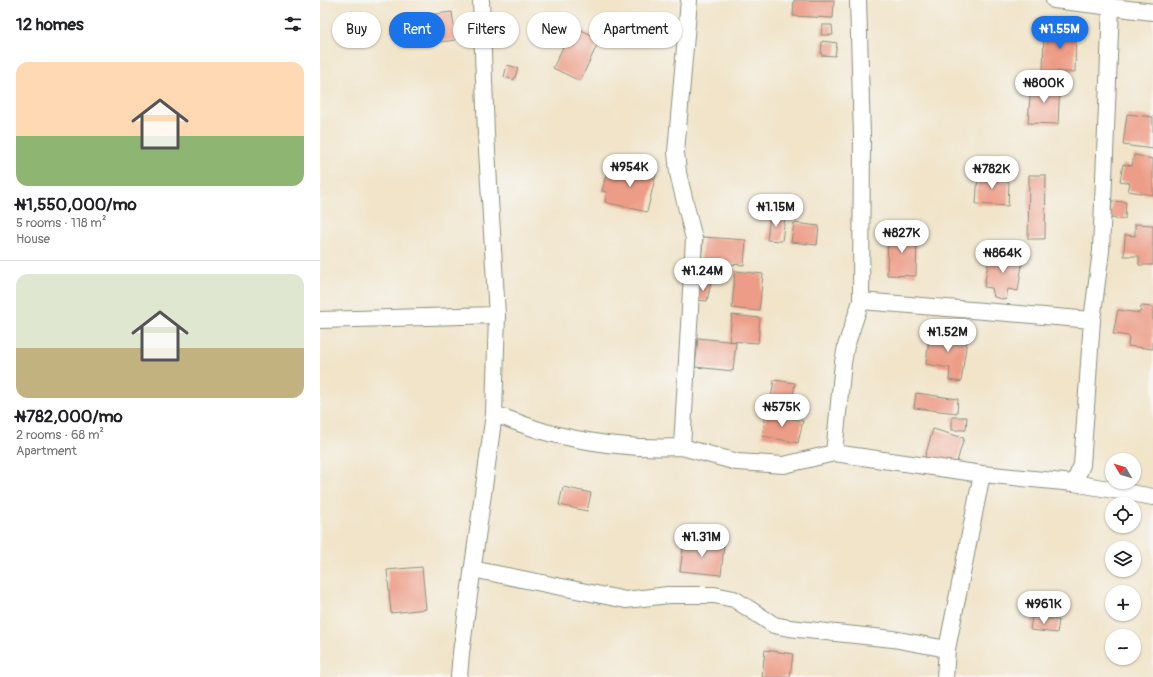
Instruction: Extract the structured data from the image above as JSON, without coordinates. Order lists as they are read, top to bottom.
{
  "north": "top left",
  "page": {
    "heading": "12 homes",
    "chip": [
      "Buy",
      "Rent",
      "Filters",
      "New",
      "Apartment"
    ],
    "price": [
      "₦1.55M",
      "₦800K",
      "₦954K",
      "₦782K",
      "₦1.15M",
      "₦827K",
      "₦864K",
      "₦1.24M",
      "₦1.52M",
      "₦575K",
      "₦1.31M",
      "₦961K"
    ],
    "list": [
      {
        "name": "₦1,550,000/mo",
        "note": "5 rooms · 118 m² · House"
      },
      {
        "name": "₦782,000/mo",
        "note": "2 rooms · 68 m² · Apartment"
      }
    ],
    "map_buttons": ["+", "−"]
  }
}
